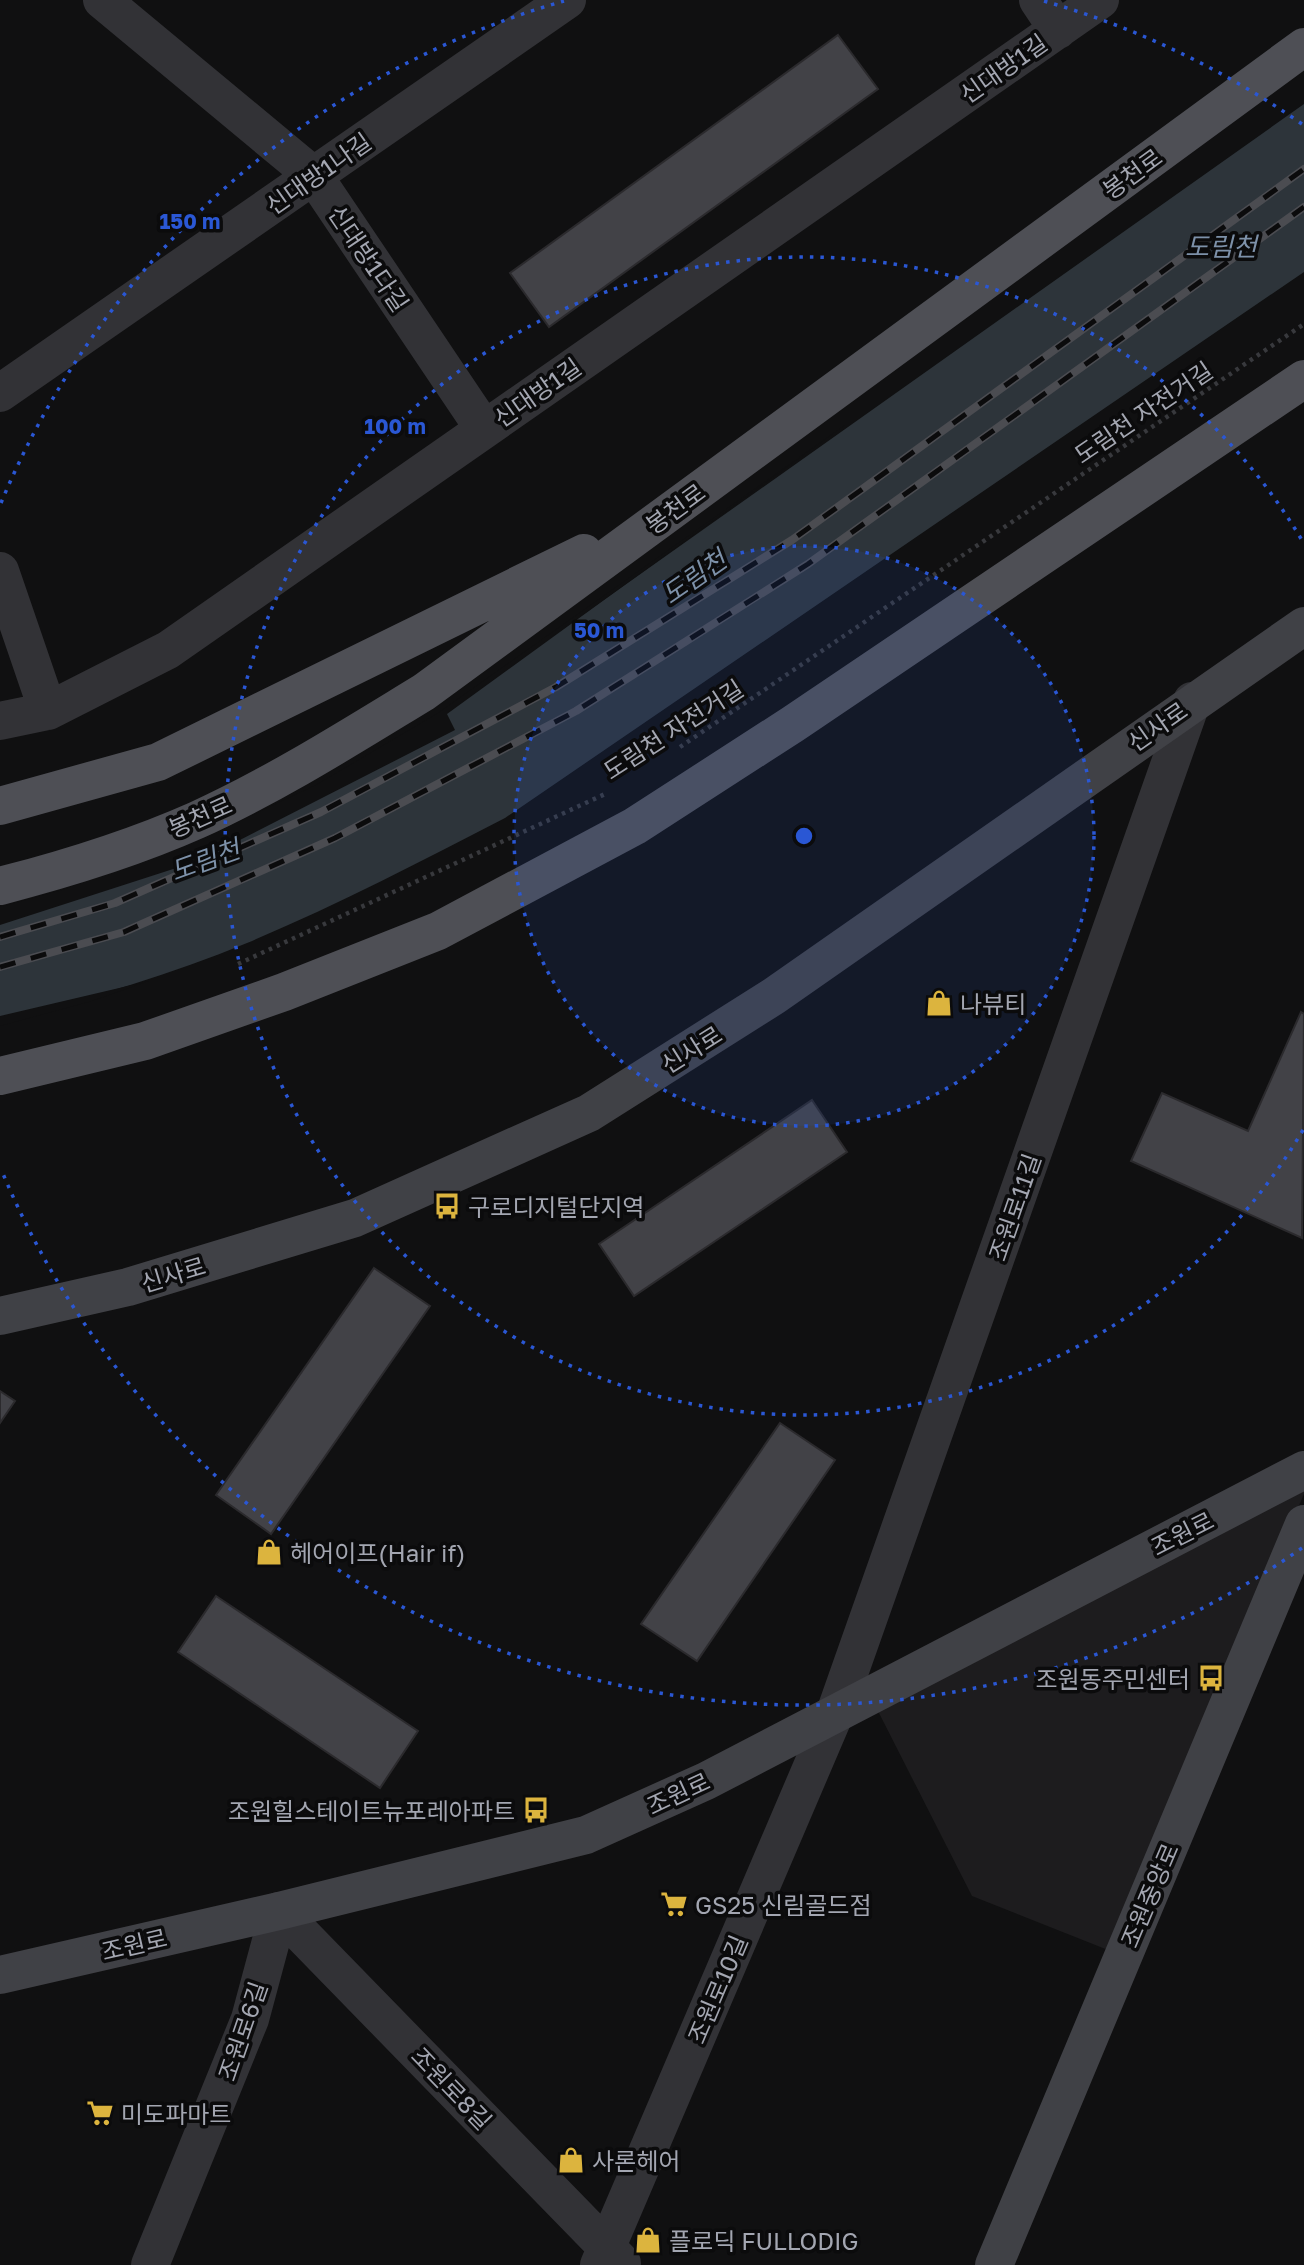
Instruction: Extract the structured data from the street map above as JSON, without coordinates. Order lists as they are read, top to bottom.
{
  "streets": {
    "main road": ["봉천로"],
    "street": [
      "신대방1길",
      "신대방1나길",
      "신대방1다길",
      "신사로",
      "조원로11길",
      "조원로",
      "조원중앙로",
      "조원로10길",
      "조원로6길",
      "조원로8길"
    ],
    "path": ["도림천 자전거길"]
  },
  "crossings": [
    ["신대방1길", "신대방1다길"],
    ["신대방1나길", "신대방1다길"],
    ["신사로", "조원로11길"],
    ["조원로11길", "조원로"],
    ["조원로11길", "조원로10길"],
    ["조원로", "조원로10길"],
    ["조원로", "조원로6길"],
    ["조원로", "조원로8길"],
    ["조원로10길", "조원로8길"],
    ["조원로6길", "조원로8길"]
  ],
  "water": ["도림천"],
  "places": {
    "shop": [
      "나뷰티",
      "헤어이프(Hair if)",
      "사론헤어",
      "플로딕 FULLODIG"
    ],
    "bus stop": ["구로디지털단지역", "조원동주민센터", "조원힐스테이트뉴포레아파트"],
    "supermarket": ["GS25 신림골드점", "미도파마트"]
  },
  "rings": ["150 m", "100 m", "50 m"]
}
